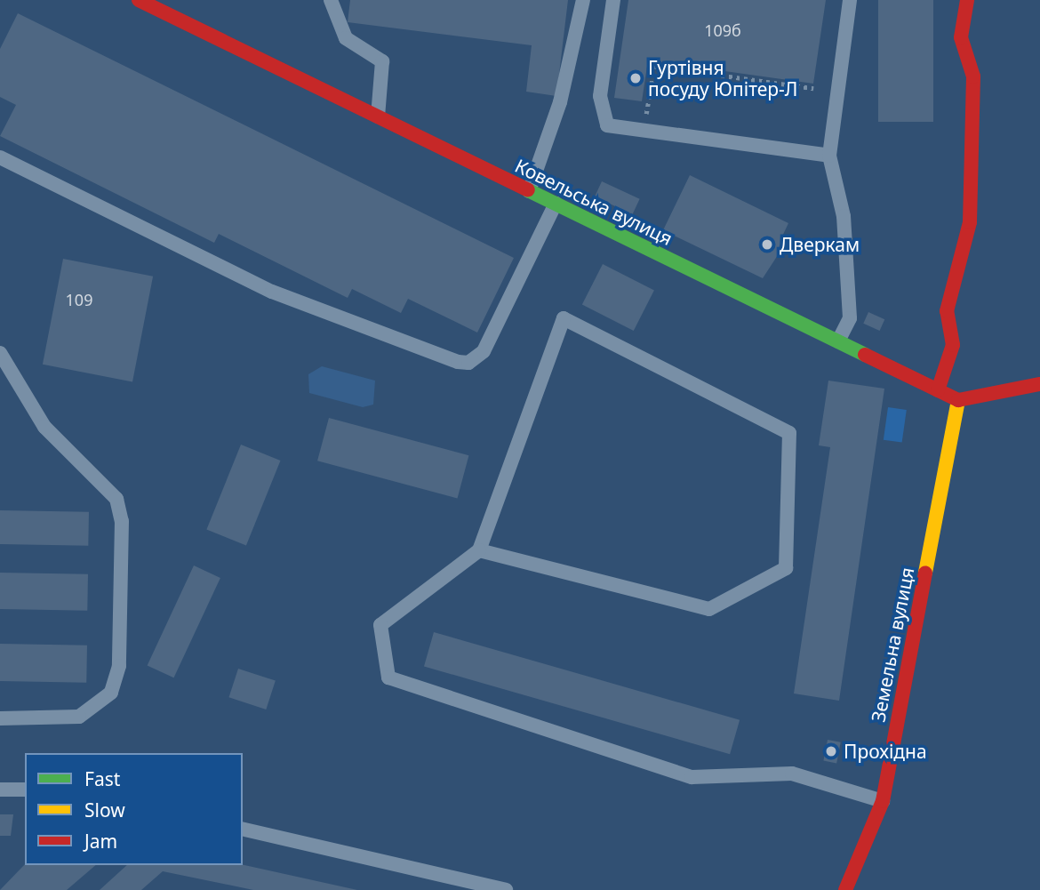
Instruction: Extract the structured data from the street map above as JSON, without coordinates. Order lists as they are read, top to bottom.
{
  "streets": {
    "street": ["Ковельська вулиця", "Земельна вулиця"]
  },
  "crossings": [
    ["Ковельська вулиця", "Земельна вулиця"]
  ],
  "places": ["Гуртівня посуду Юпітер-Л", "Дверкам", "Прохідна"],
  "house_numbers": ["109б", "109"],
  "legend": ["Fast", "Slow", "Jam"]
}
